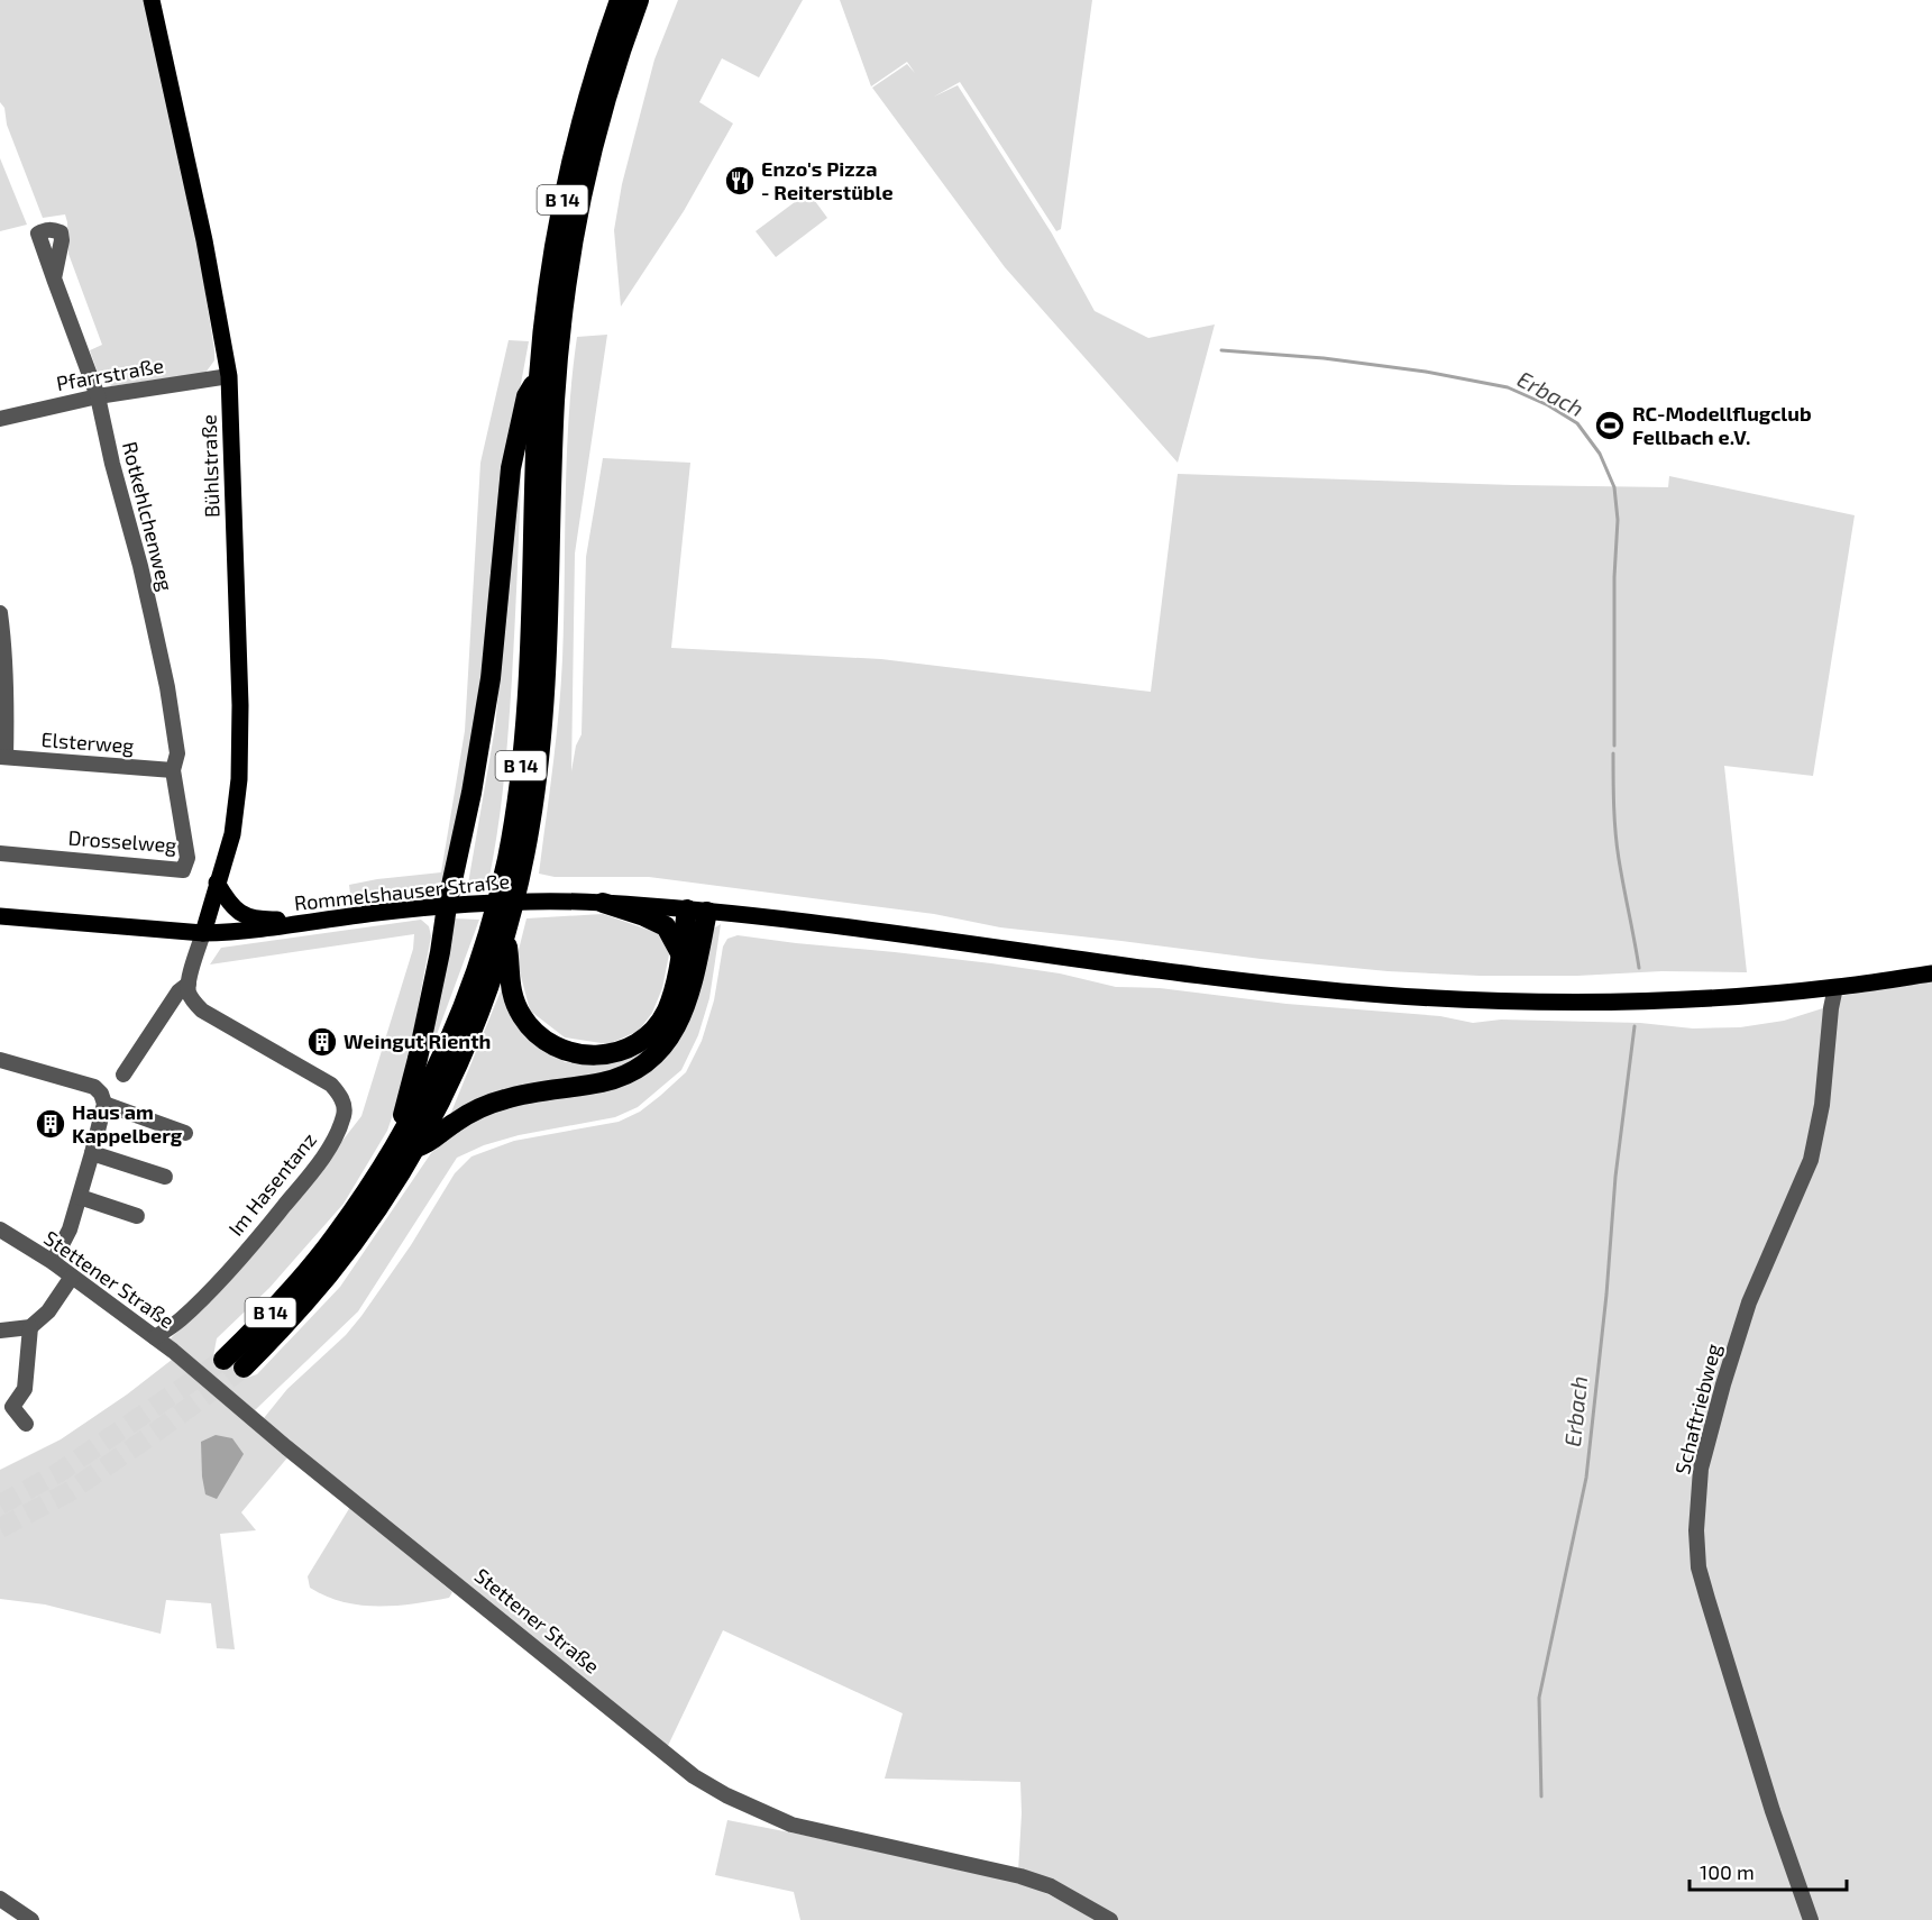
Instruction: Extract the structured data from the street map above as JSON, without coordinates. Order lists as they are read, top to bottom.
{
  "streets": {
    "highway": ["B 14"],
    "main road": ["Bühlstraße", "Rommelshauser Straße"],
    "street": [
      "Pfarrstraße",
      "Rotkehlchenweg",
      "Elsterweg",
      "Drosselweg",
      "Im Hasentanz",
      "Stettener Straße",
      "Schaftriebweg"
    ]
  },
  "crossings": [
    ["B 14", "Rommelshauser Straße"],
    ["Pfarrstraße", "Bühlstraße"],
    ["Pfarrstraße", "Rotkehlchenweg"],
    ["Bühlstraße", "Rommelshauser Straße"],
    ["Rotkehlchenweg", "Elsterweg"],
    ["Rotkehlchenweg", "Drosselweg"],
    ["Elsterweg", "Drosselweg"],
    ["Rommelshauser Straße", "Schaftriebweg"],
    ["Im Hasentanz", "Stettener Straße"]
  ],
  "water": ["Erbach"],
  "places": {
    "restaurant": ["Enzo's Pizza - Reiterstüble"],
    "sports": ["RC-Modellflugclub Fellbach e.V."],
    "building": ["Weingut Rienth", "Haus am Kappelberg"]
  },
  "scale_bar": "100 m"
}
